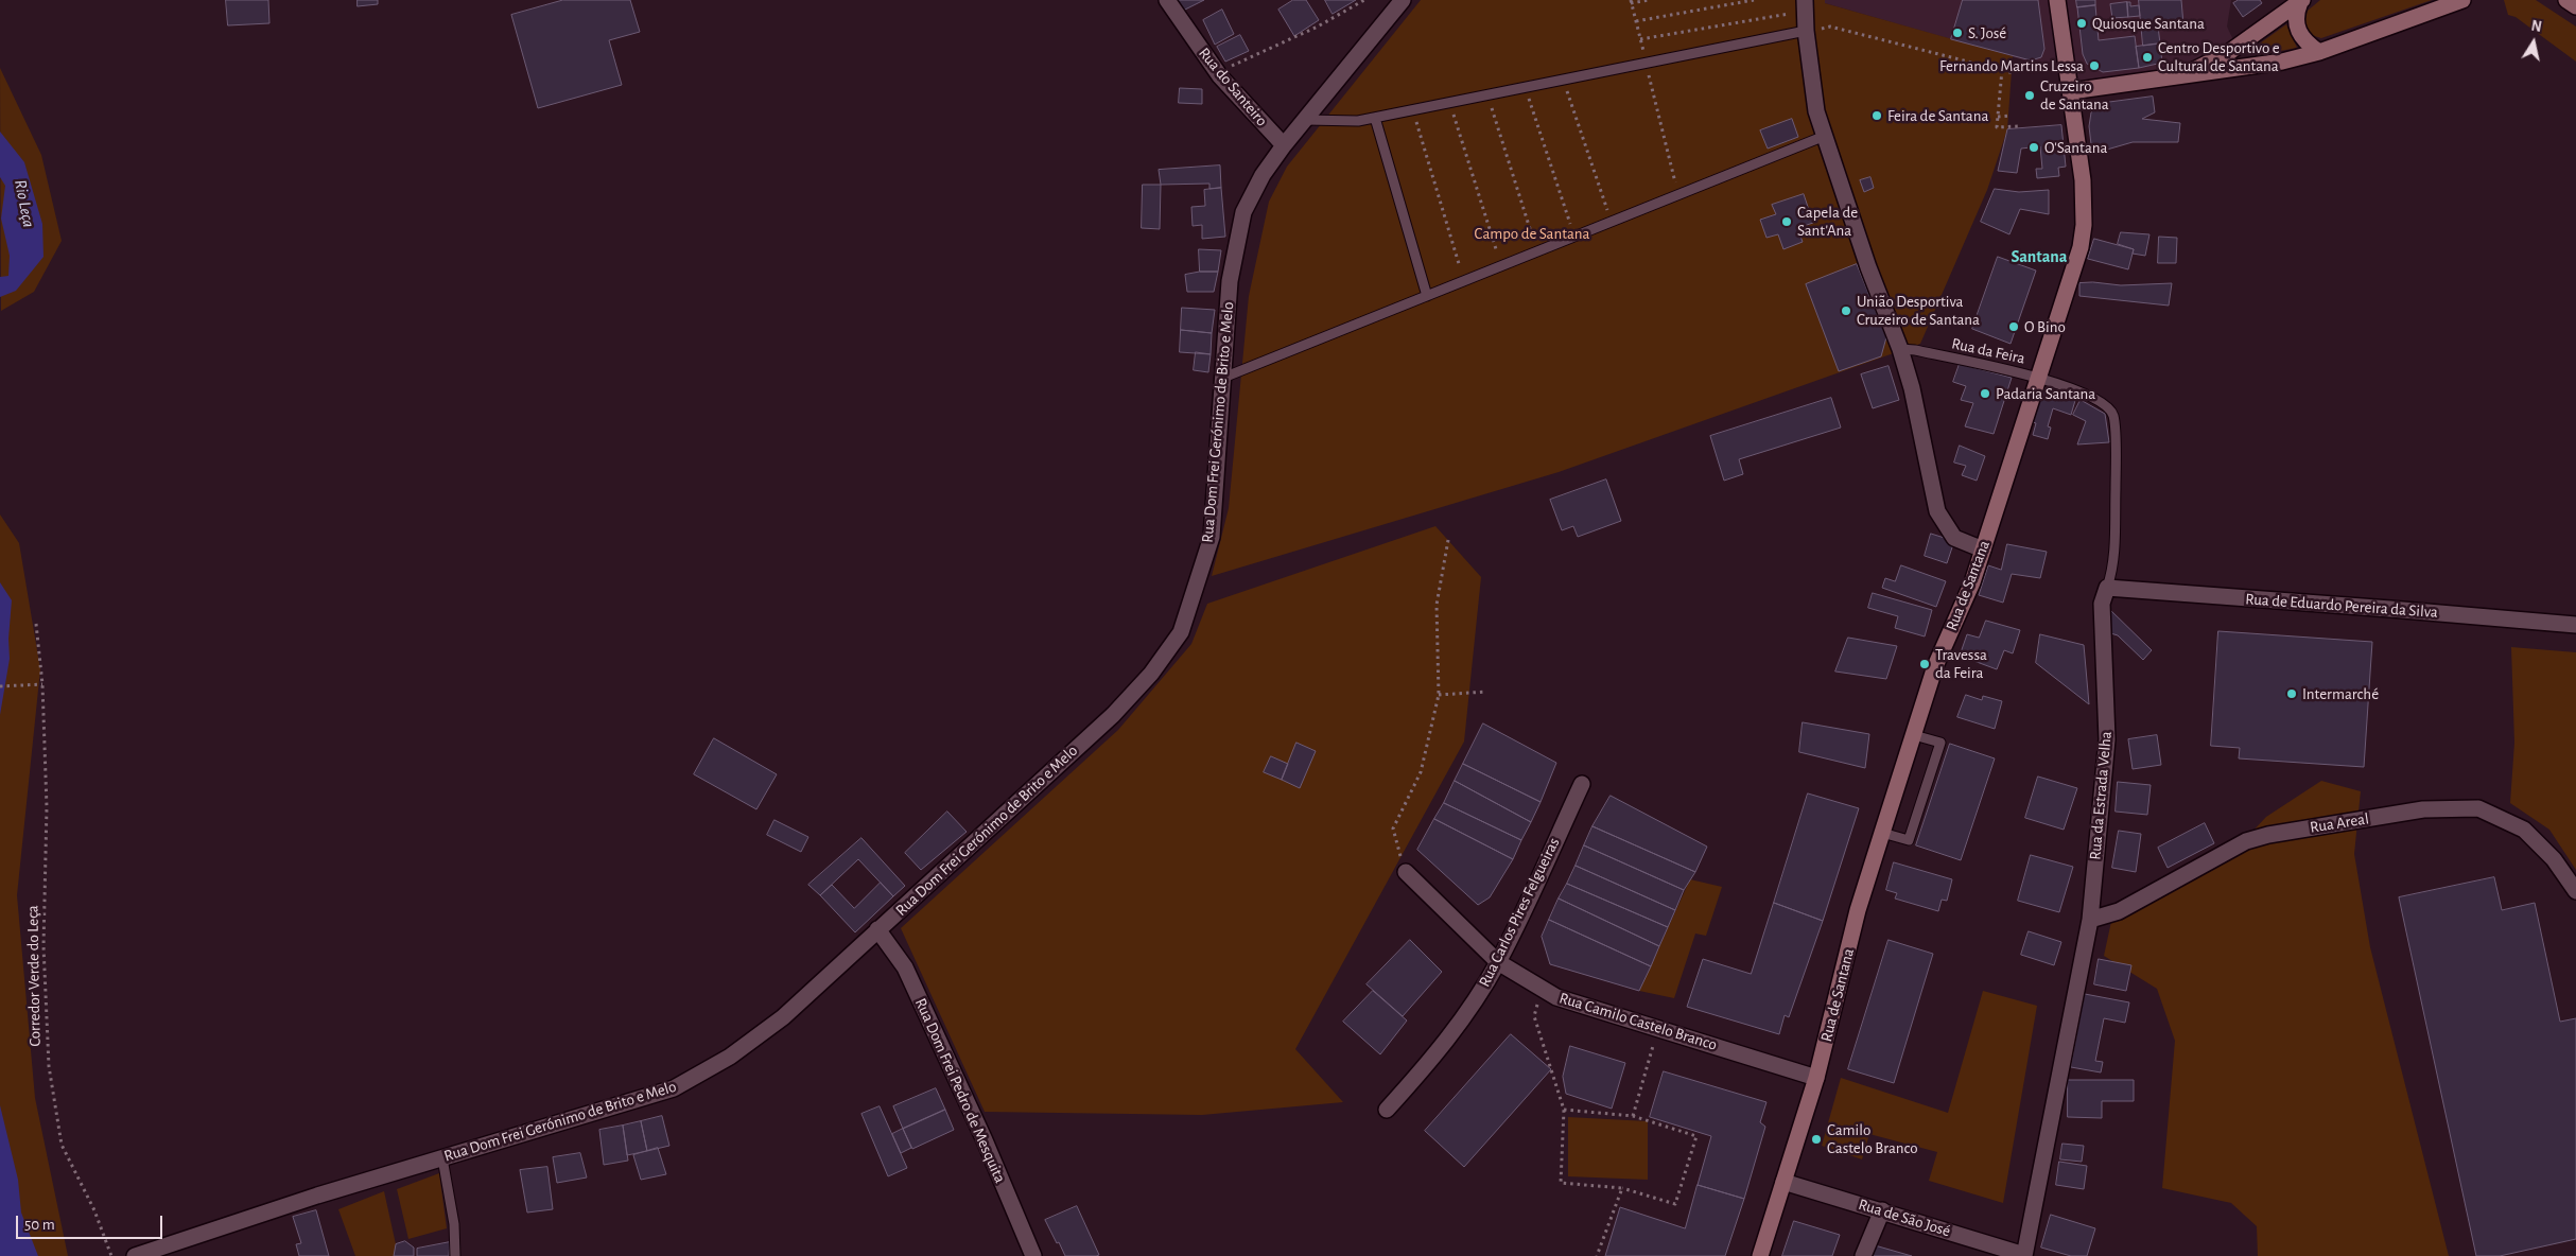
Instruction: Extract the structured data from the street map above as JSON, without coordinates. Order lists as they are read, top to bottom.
{
  "streets": {
    "main road": ["Rua de Santana"],
    "street": [
      "Rua do Santeiro",
      "Rua Dom Frei Gerónimo de Brito e Melo",
      "Rua de Eduardo Pereira da Silva",
      "Rua da Estrada Velha",
      "Rua Areal",
      "Rua Carlos Pires Felgueiras",
      "Rua Camilo Castelo Branco",
      "Rua Dom Frei Pedro de Mesquita",
      "Rua de São José"
    ],
    "lane": ["Rua da Feira"],
    "path": ["Corredor Verde do Leça"]
  },
  "crossings": [
    ["Rua do Santeiro", "Rua Dom Frei Gerónimo de Brito e Melo"],
    ["Rua da Feira", "Rua de Santana"],
    ["Rua da Feira", "Rua da Estrada Velha"],
    ["Rua Dom Frei Gerónimo de Brito e Melo", "Rua Dom Frei Pedro de Mesquita"],
    ["Rua de Santana", "Rua da Estrada Velha"],
    ["Rua de Santana", "Rua Camilo Castelo Branco"],
    ["Rua de Santana", "Rua de São José"],
    ["Rua de Eduardo Pereira da Silva", "Rua da Estrada Velha"],
    ["Rua da Estrada Velha", "Rua Areal"],
    ["Rua da Estrada Velha", "Rua de São José"],
    ["Rua Carlos Pires Felgueiras", "Rua Camilo Castelo Branco"]
  ],
  "districts": ["Santana"],
  "water": ["Rio Leça"],
  "parks": ["Campo de Santana"],
  "places": [
    "Quiosque Santana",
    "S. José",
    "Centro Desportivo e Cultural de Santana",
    "Fernando Martins Lessa",
    "Cruzeiro de Santana",
    "Feira de Santana",
    "O'Santana",
    "Capela de Sant'Ana",
    "União Desportiva Cruzeiro de Santana",
    "O Bino",
    "Padaria Santana",
    "Travessa da Feira",
    "Intermarché",
    "Camilo Castelo Branco"
  ],
  "scale_bar": "50 m",
  "north": "top"
}
